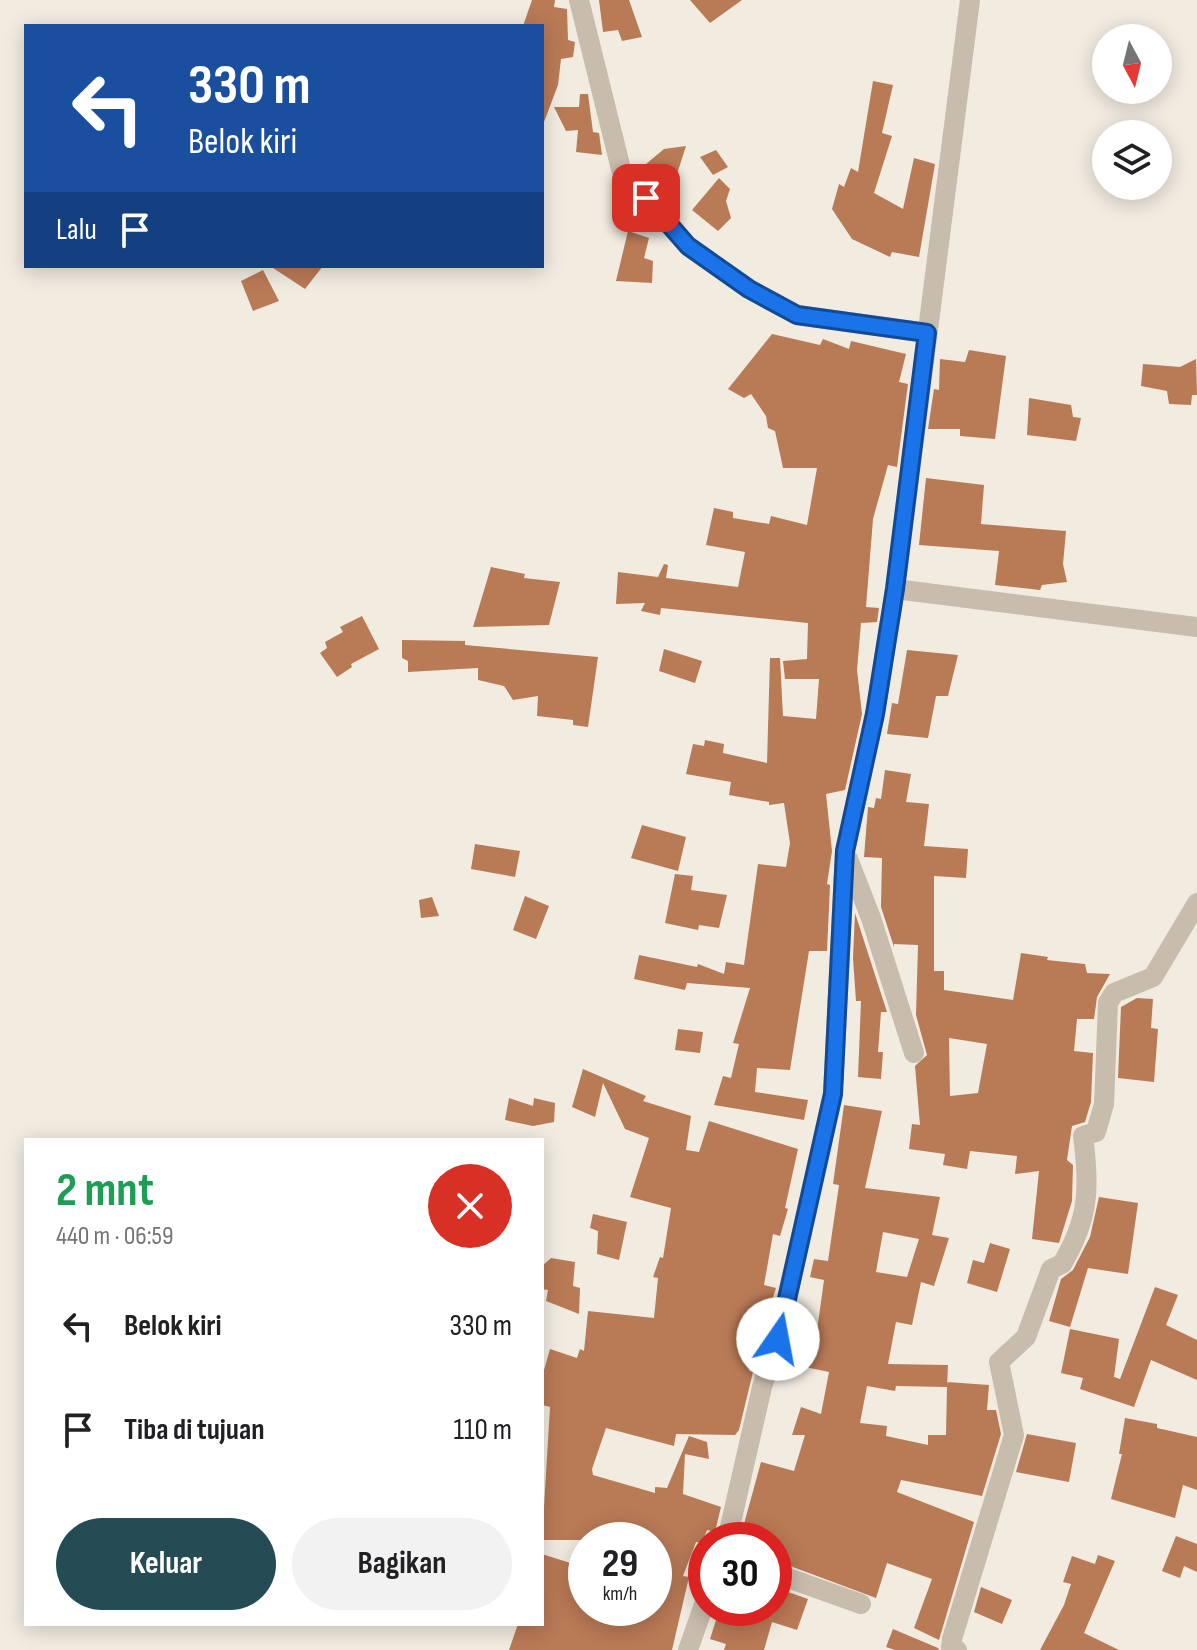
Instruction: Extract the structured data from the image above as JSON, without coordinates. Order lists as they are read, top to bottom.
{
  "north": "bottom",
  "page": {
    "turn": ["330 m", "Belok kiri"],
    "then": "Lalu",
    "heading": ["2 mnt", "440 m · 06:59"],
    "list": [
      {
        "name": "Belok kiri",
        "value": "330 m"
      },
      {
        "name": "Tiba di tujuan",
        "value": "110 m"
      }
    ],
    "buttons": ["Keluar", "Bagikan"],
    "speed": "29 km/h",
    "limit": "30"
  }
}
